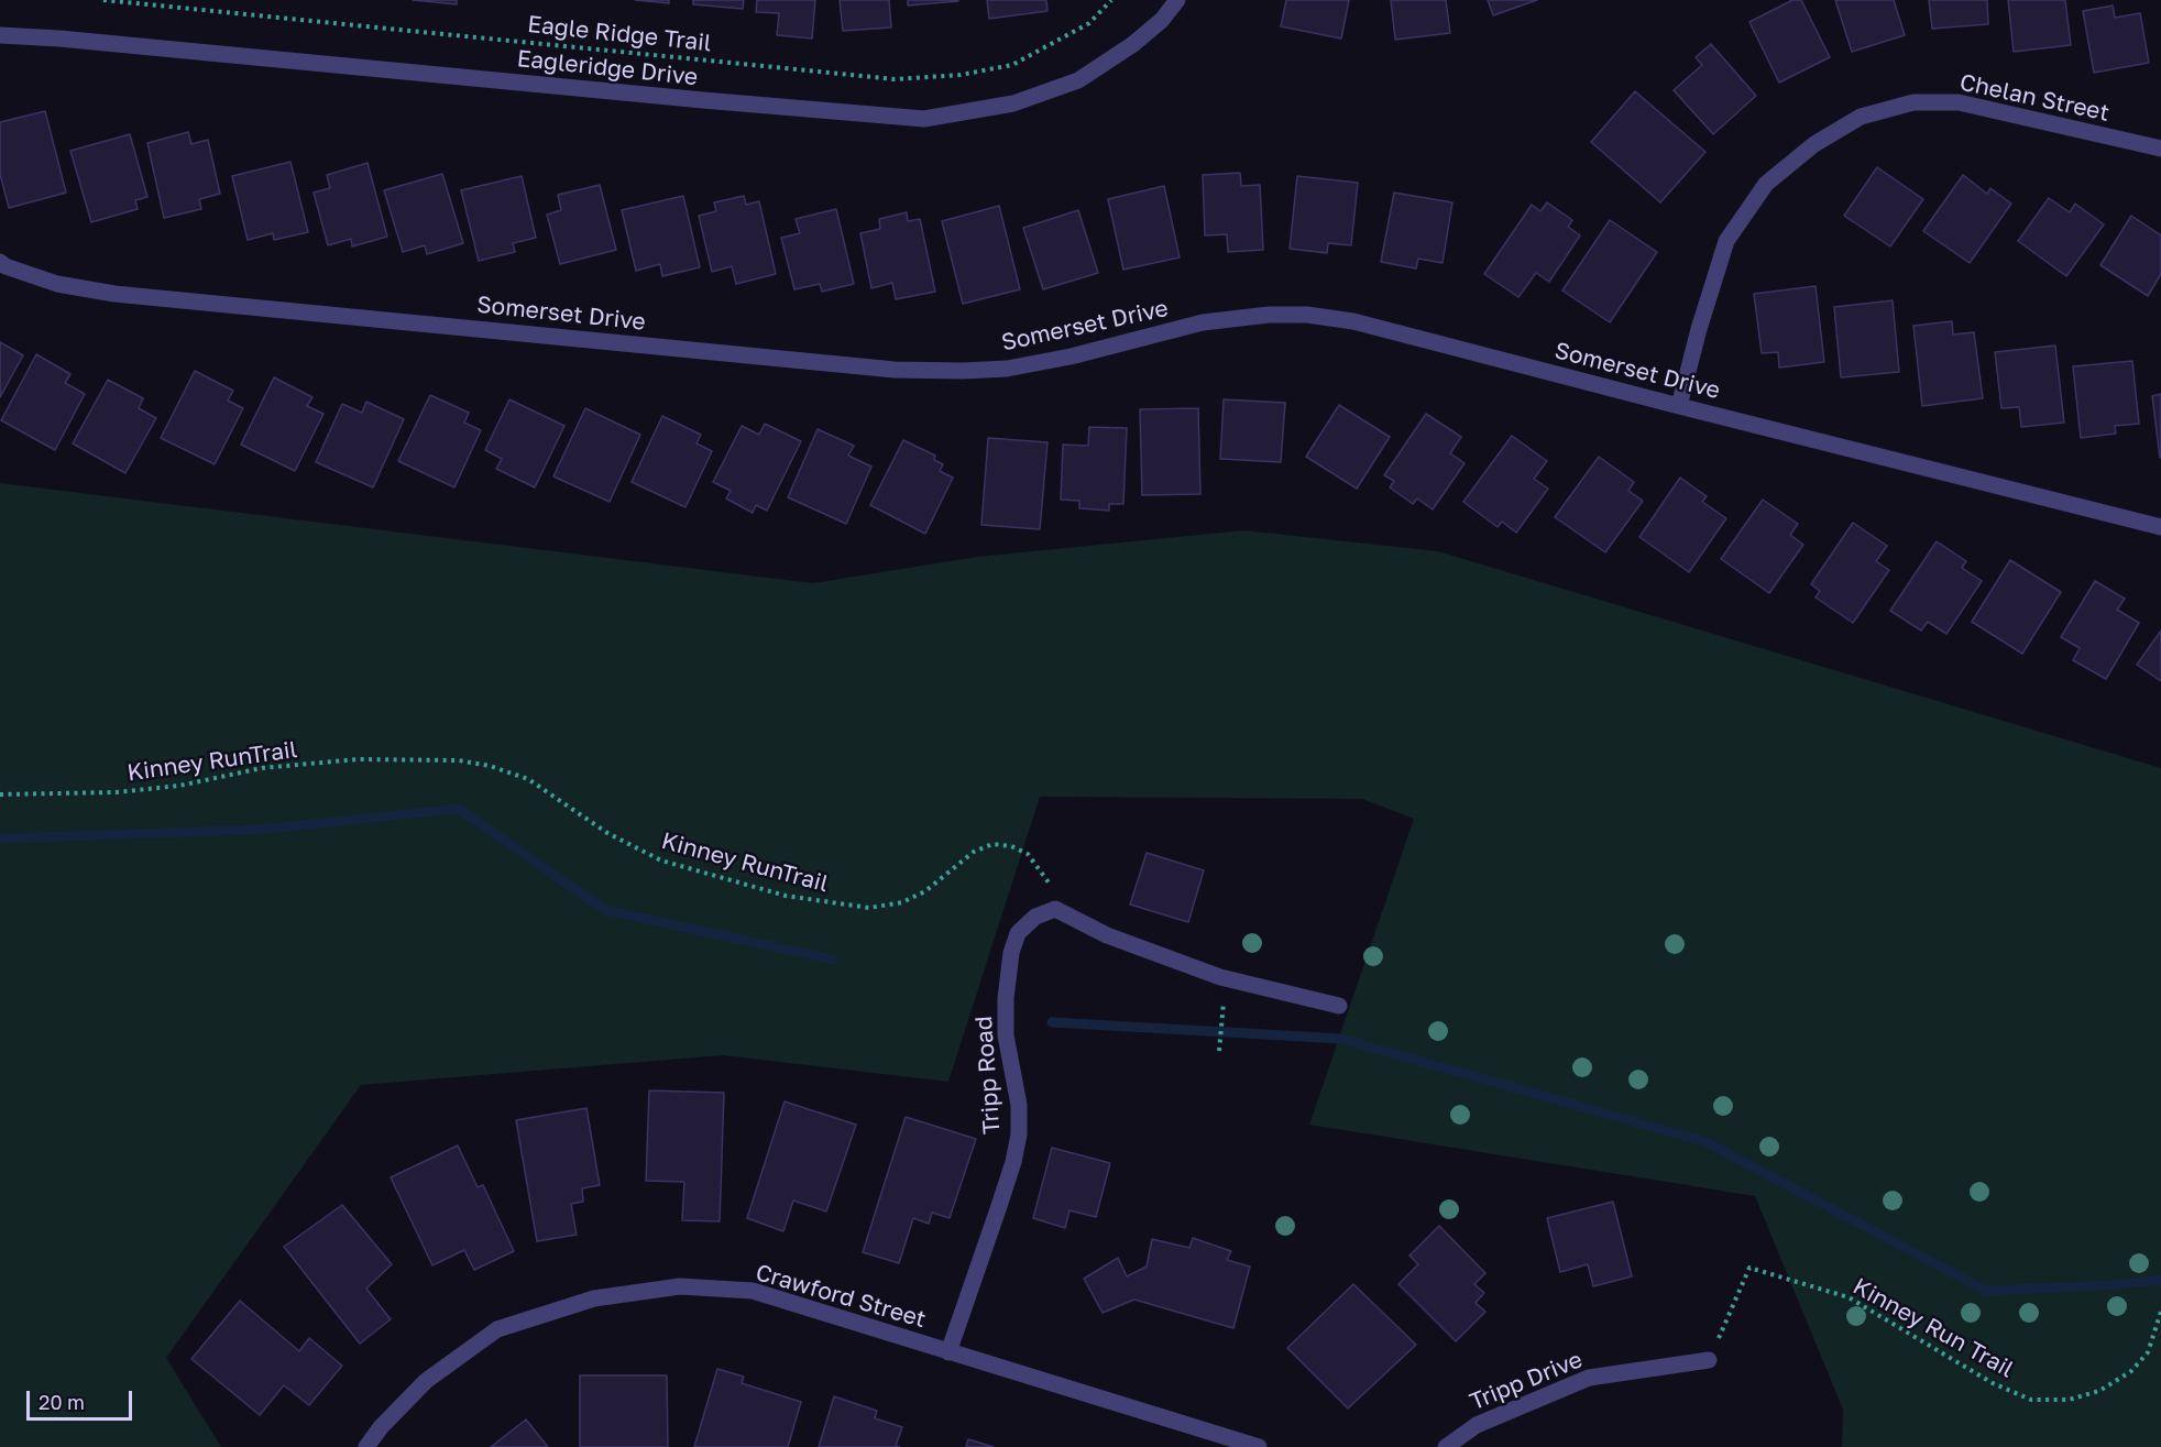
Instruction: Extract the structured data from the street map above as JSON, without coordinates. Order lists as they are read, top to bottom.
{
  "streets": {
    "street": [
      "Eagleridge Drive",
      "Chelan Street",
      "Somerset Drive",
      "Tripp Road",
      "Crawford Street",
      "Tripp Drive"
    ],
    "path": ["Eagle Ridge Trail", "Kinney RunTrail", "Kinney Run Trail"]
  },
  "crossings": [
    ["Chelan Street", "Somerset Drive"],
    ["Kinney RunTrail", "Tripp Road"],
    ["Tripp Road", "Crawford Street"],
    ["Kinney Run Trail", "Tripp Drive"]
  ],
  "scale_bar": "20 m"
}
